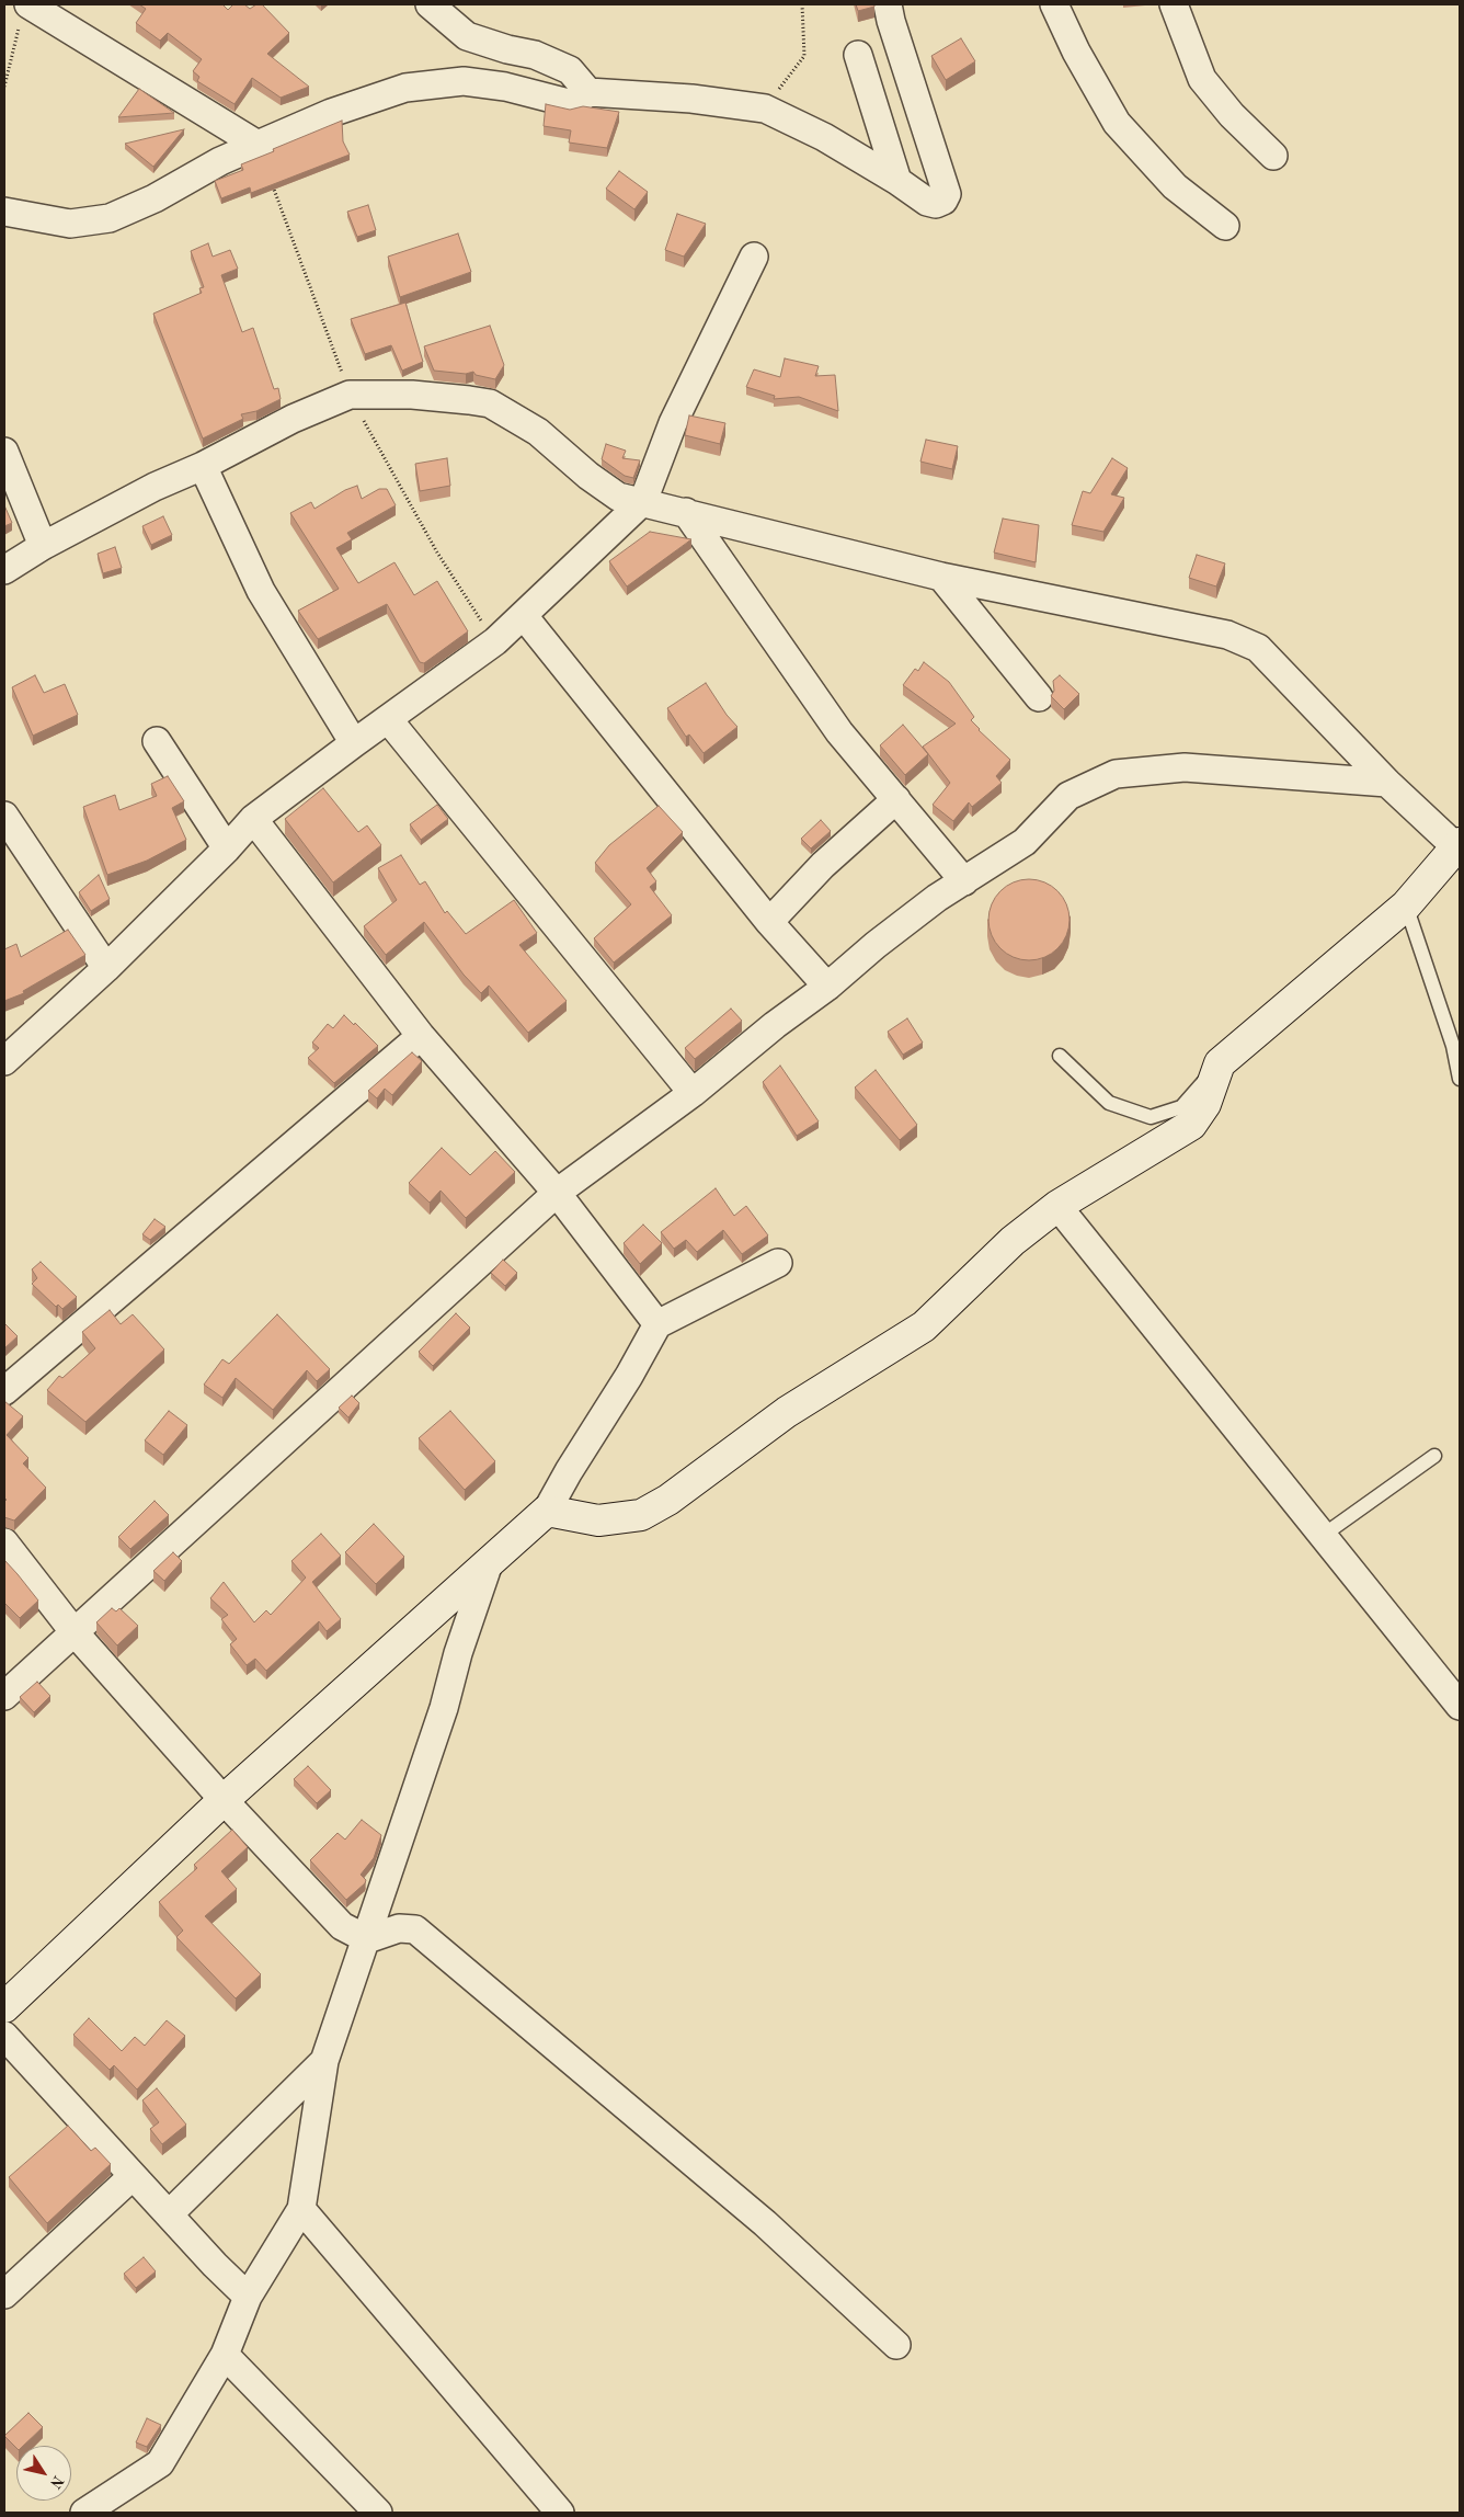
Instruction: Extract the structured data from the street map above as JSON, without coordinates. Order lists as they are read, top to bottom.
{
  "north": "bottom right"
}
